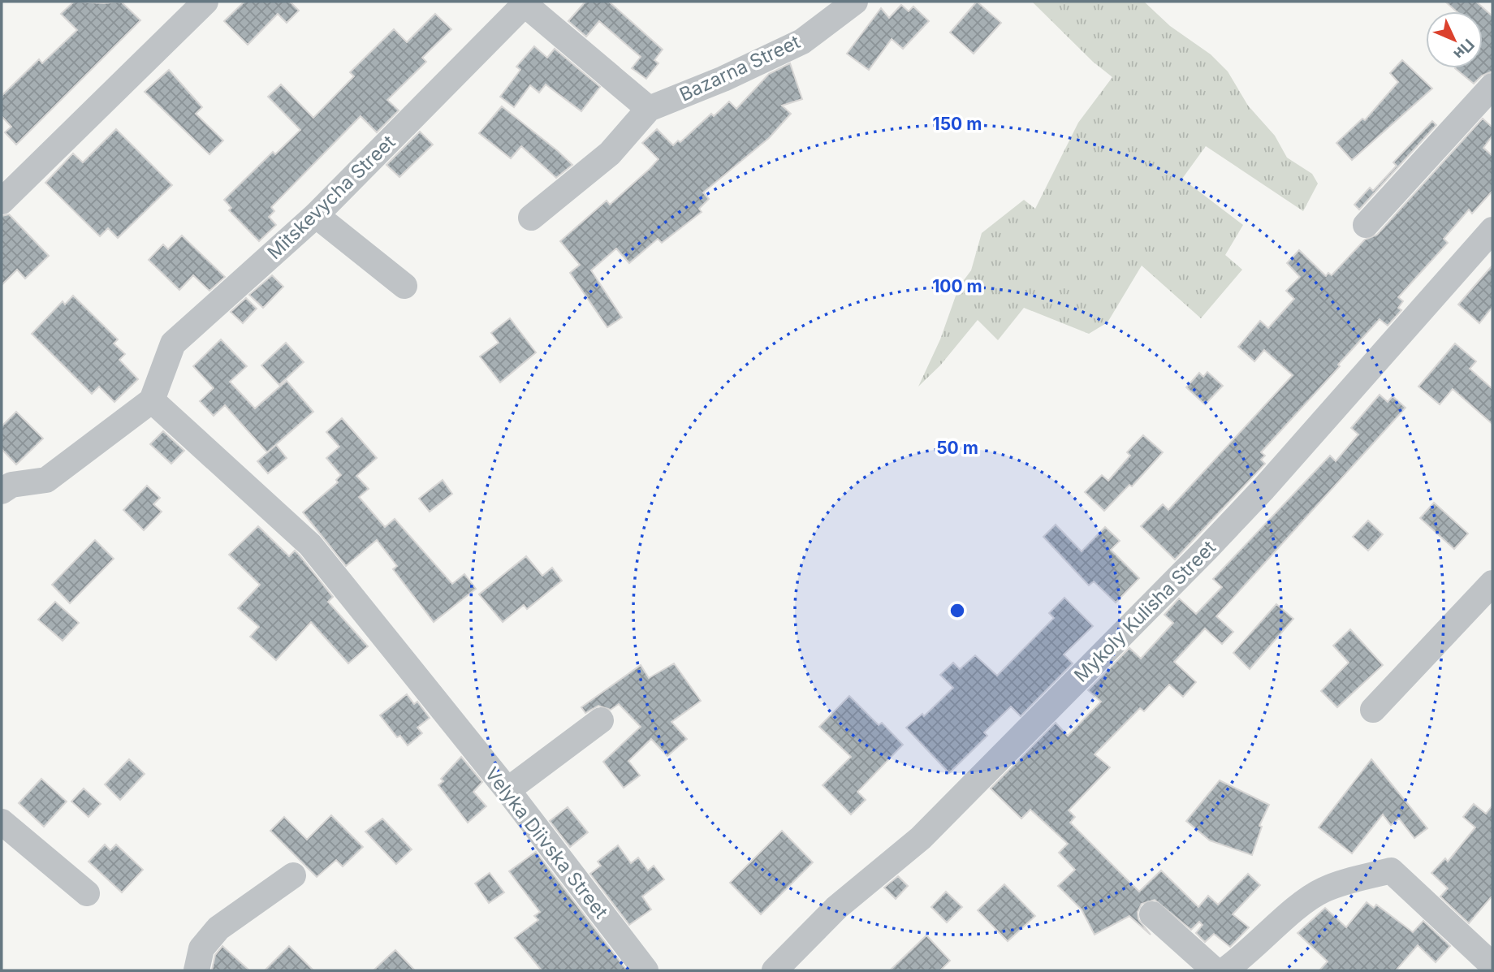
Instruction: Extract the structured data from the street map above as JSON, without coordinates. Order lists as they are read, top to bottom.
{
  "streets": {
    "street": [
      "Bazarna Street",
      "Mitskevycha Street",
      "Mykoly Kulisha Street",
      "Velyka Diivska Street"
    ]
  },
  "crossings": [
    ["Mitskevycha Street", "Velyka Diivska Street"]
  ],
  "north": "bottom right",
  "rings": ["150 m", "100 m", "50 m"]
}
